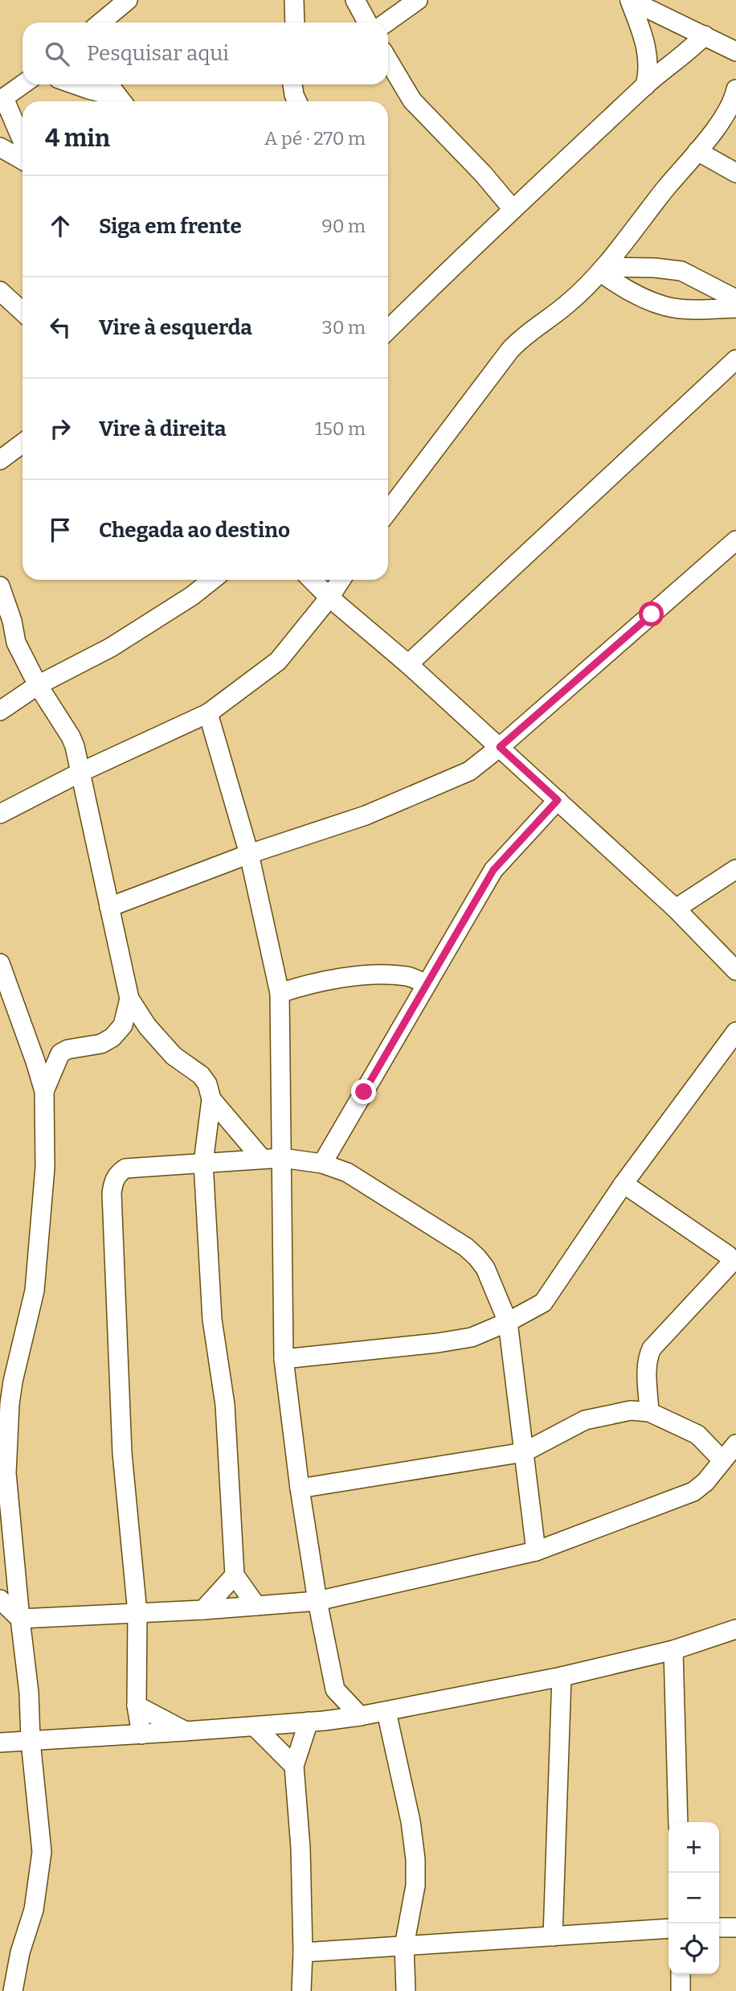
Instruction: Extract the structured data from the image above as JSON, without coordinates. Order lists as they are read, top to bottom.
{
  "page": {
    "search": "Pesquisar aqui",
    "heading": ["4 min", "A pé · 270 m"],
    "list": [
      ["Siga em frente", "90 m"],
      ["Vire à esquerda", "30 m"],
      ["Vire à direita", "150 m"],
      "Chegada ao destino"
    ],
    "map_buttons": ["+", "−"]
  }
}
